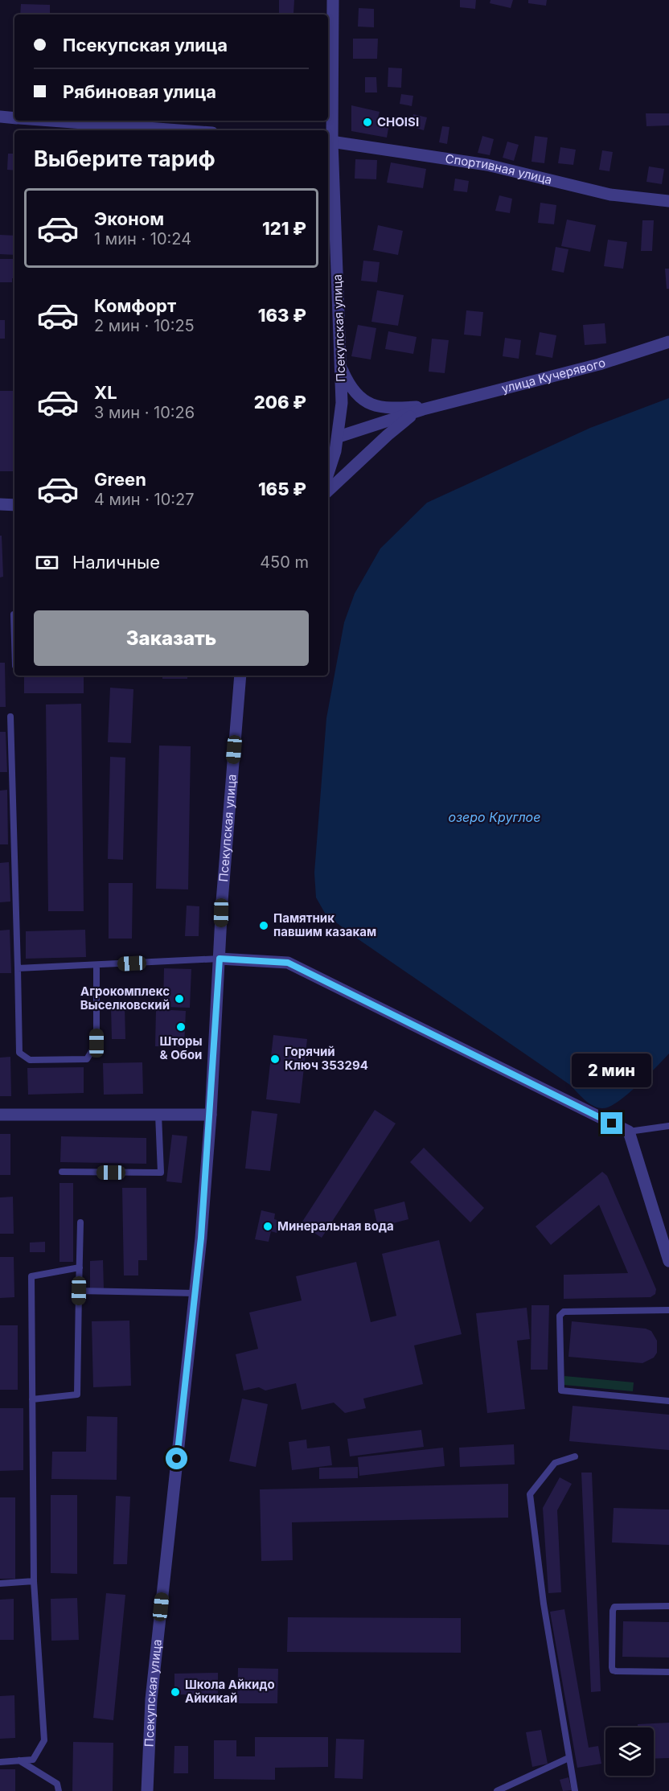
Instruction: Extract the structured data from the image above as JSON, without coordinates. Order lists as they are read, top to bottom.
{
  "streets": {
    "street": ["Спортивная улица", "Псекупская улица", "улица Кучерявого"]
  },
  "crossings": [
    ["Спортивная улица", "Псекупская улица"],
    ["Псекупская улица", "улица Кучерявого"]
  ],
  "water": ["озеро Круглое"],
  "places": [
    "CHOISI",
    "Памятник павшим казакам",
    "Агрокомплекс Выселковский",
    "Шторы & Обои",
    "Горячий Ключ 353294",
    "Минеральная вода",
    "Школа Айкидо Айкикай"
  ],
  "page": {
    "banner": ["Псекупская улица", "Рябиновая улица"],
    "heading": "Выберите тариф",
    "list": [
      {
        "name": "Эконом",
        "note": "1 мин · 10:24",
        "value": "121 ₽"
      },
      {
        "name": "Комфорт",
        "note": "2 мин · 10:25",
        "value": "163 ₽"
      },
      {
        "name": "XL",
        "note": "3 мин · 10:26",
        "value": "206 ₽"
      },
      {
        "name": "Green",
        "note": "4 мин · 10:27",
        "value": "165 ₽"
      }
    ],
    "pay": ["Наличные", "450 m"],
    "buttons": "Заказать",
    "bubble": "2 мин"
  }
}
